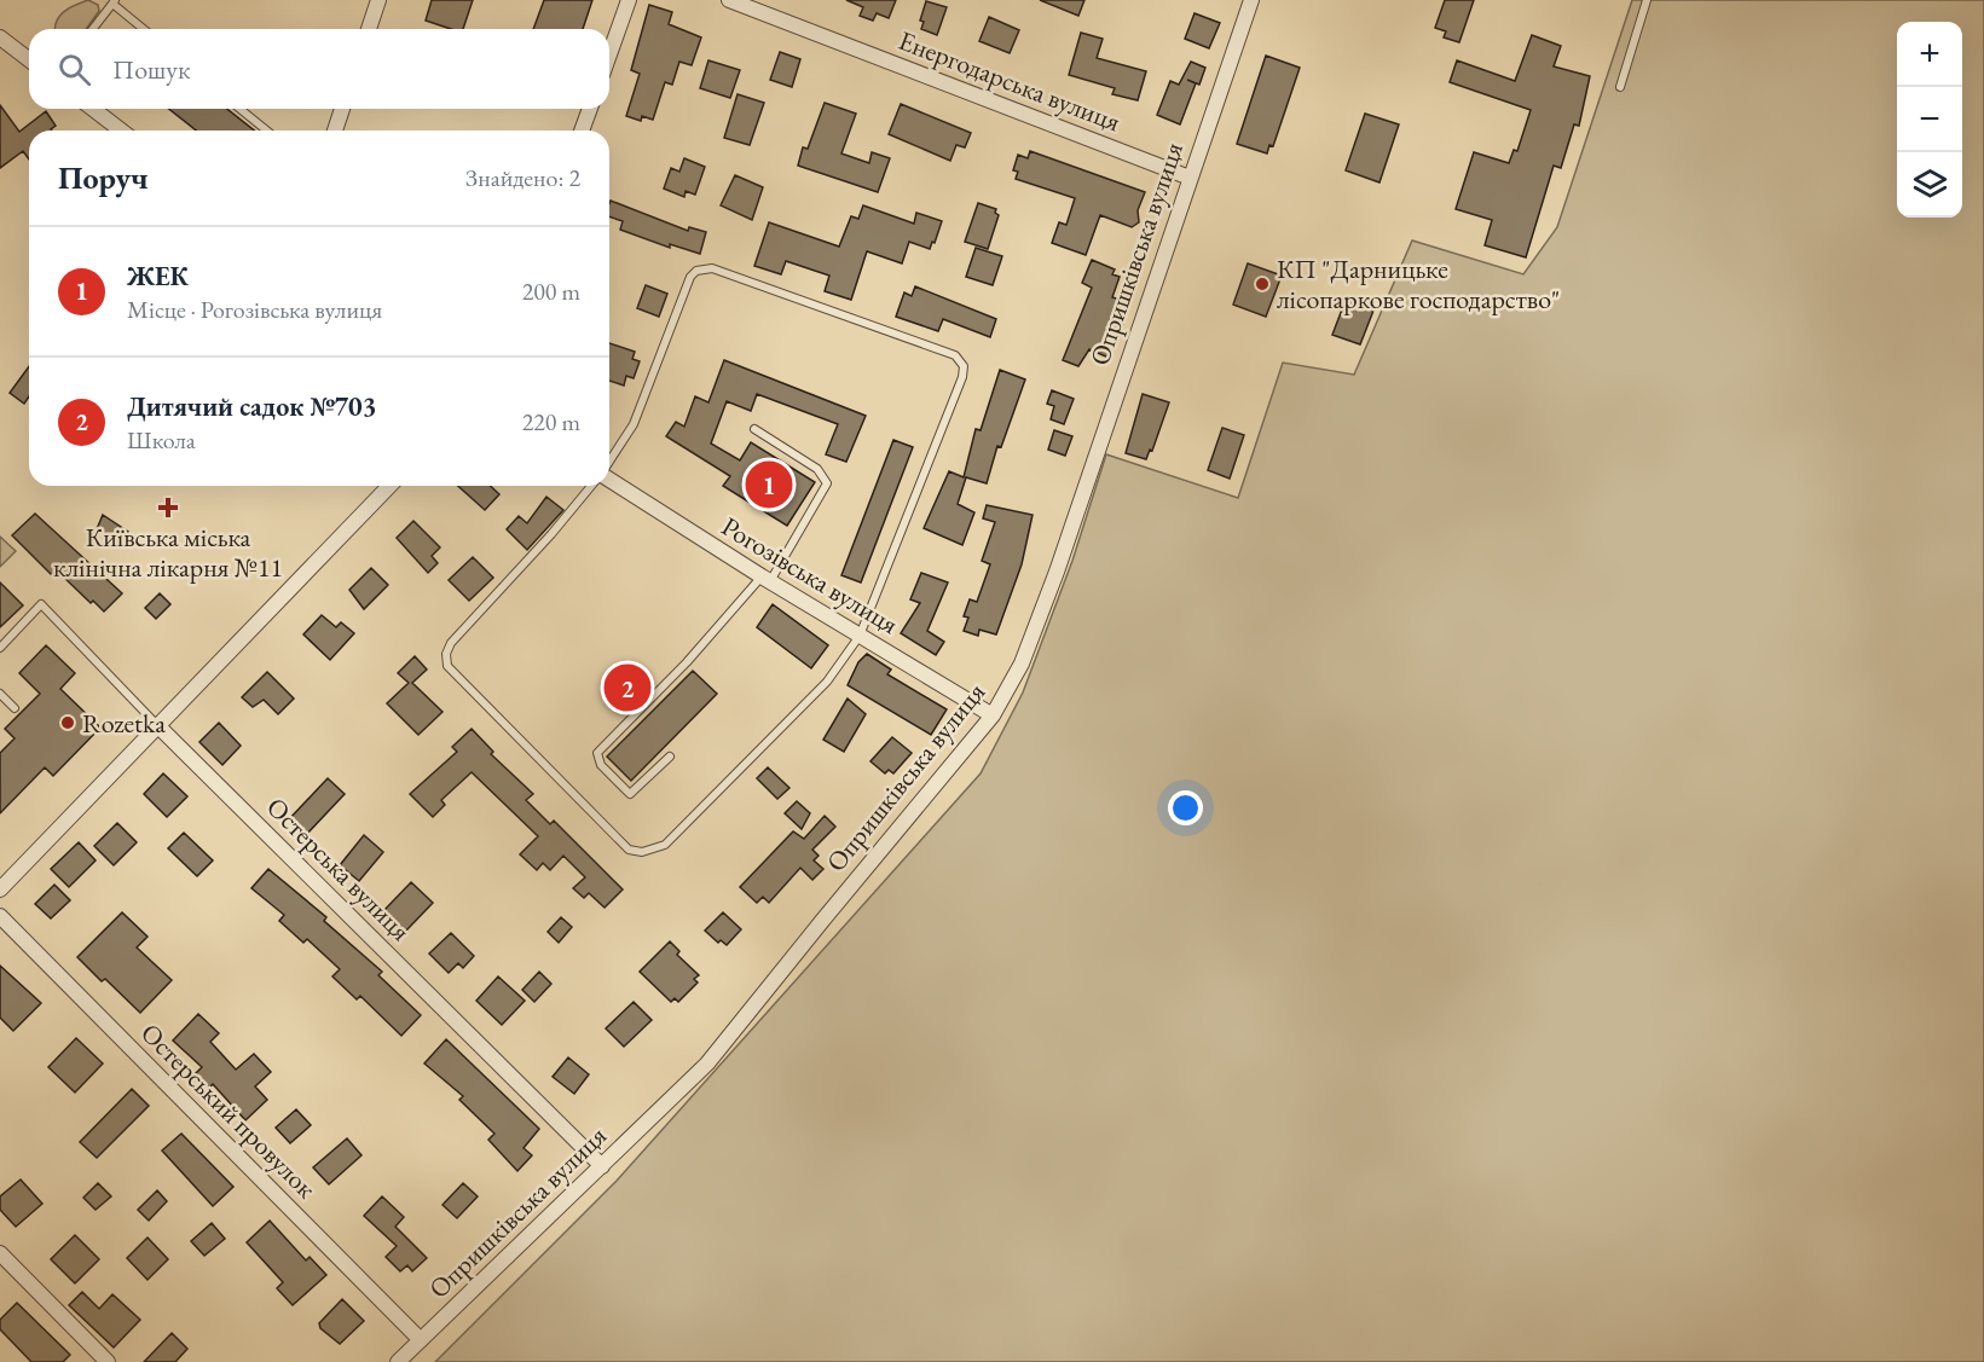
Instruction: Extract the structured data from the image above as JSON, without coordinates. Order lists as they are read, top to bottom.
{
  "streets": {
    "street": [
      "Енергодарська вулиця",
      "Опришківська вулиця",
      "Рогозівська вулиця",
      "Остерська вулиця",
      "Остерський провулок"
    ]
  },
  "crossings": [
    ["Енергодарська вулиця", "Опришківська вулиця"],
    ["Опришківська вулиця", "Рогозівська вулиця"],
    ["Опришківська вулиця", "Остерська вулиця"],
    ["Опришківська вулиця", "Остерський провулок"]
  ],
  "places": {
    "other": ["КП \"Дарницьке лісопаркове господарство\"", "Rozetka"],
    "health": ["Київська міська клінічна лікарня №11"]
  },
  "page": {
    "map_buttons": ["+", "−"],
    "search": "Пошук",
    "heading": ["Поруч", "Знайдено: 2"],
    "list": [
      {
        "mark": "1",
        "name": "ЖЕК",
        "note": "Місце · Рогозівська вулиця",
        "value": "200 m"
      },
      {
        "mark": "2",
        "name": "Дитячий садок №703",
        "note": "Школа",
        "value": "220 m"
      }
    ],
    "pins": ["1", "2"]
  }
}
